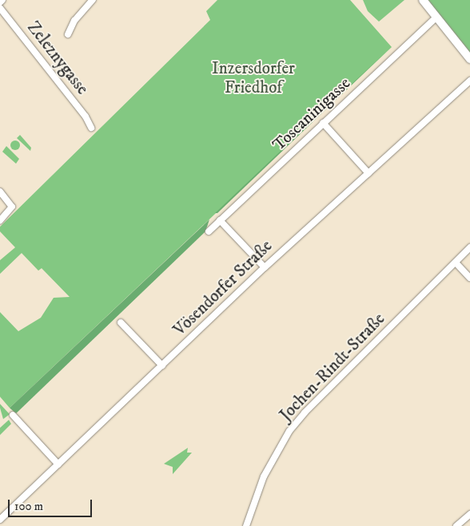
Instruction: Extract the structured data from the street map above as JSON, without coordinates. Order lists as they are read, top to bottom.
{
  "streets": {
    "street": [
      "Zeleznygasse",
      "Toscaninigasse",
      "Vösendorfer Straße",
      "Jochen-Rindt-Straße"
    ]
  },
  "parks": ["Inzersdorfer Friedhof"],
  "scale_bar": "100 m"
}
